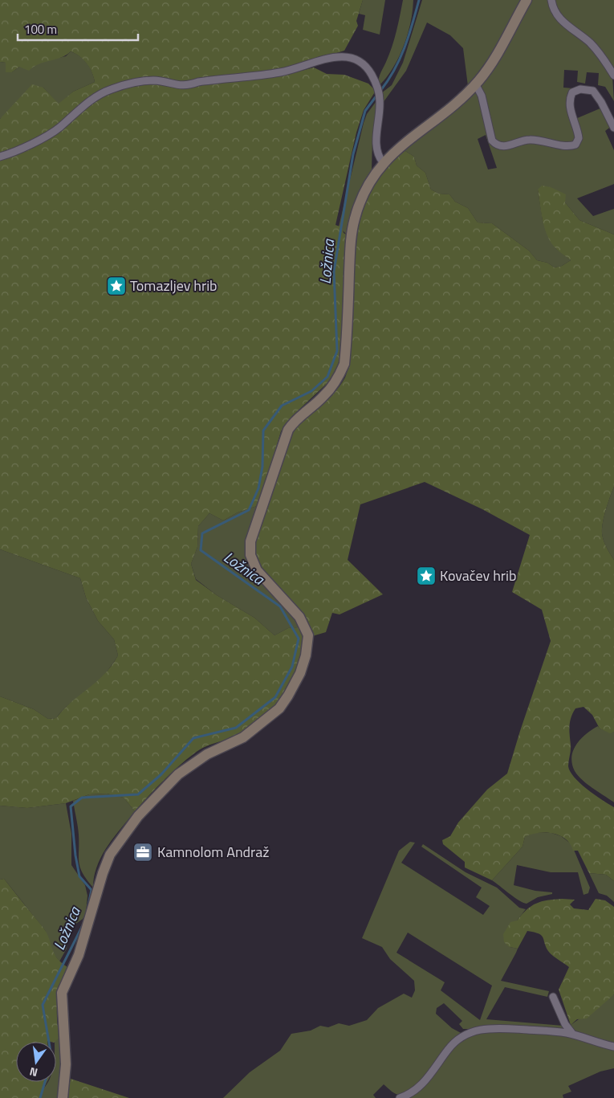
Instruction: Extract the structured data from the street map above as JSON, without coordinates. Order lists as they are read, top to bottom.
{
  "water": ["Ložnica"],
  "places": {
    "place": ["Tomazljev hrib", "Kovačev hrib"],
    "office": ["Kamnolom Andraž"]
  },
  "scale_bar": "100 m",
  "north": "bottom"
}
